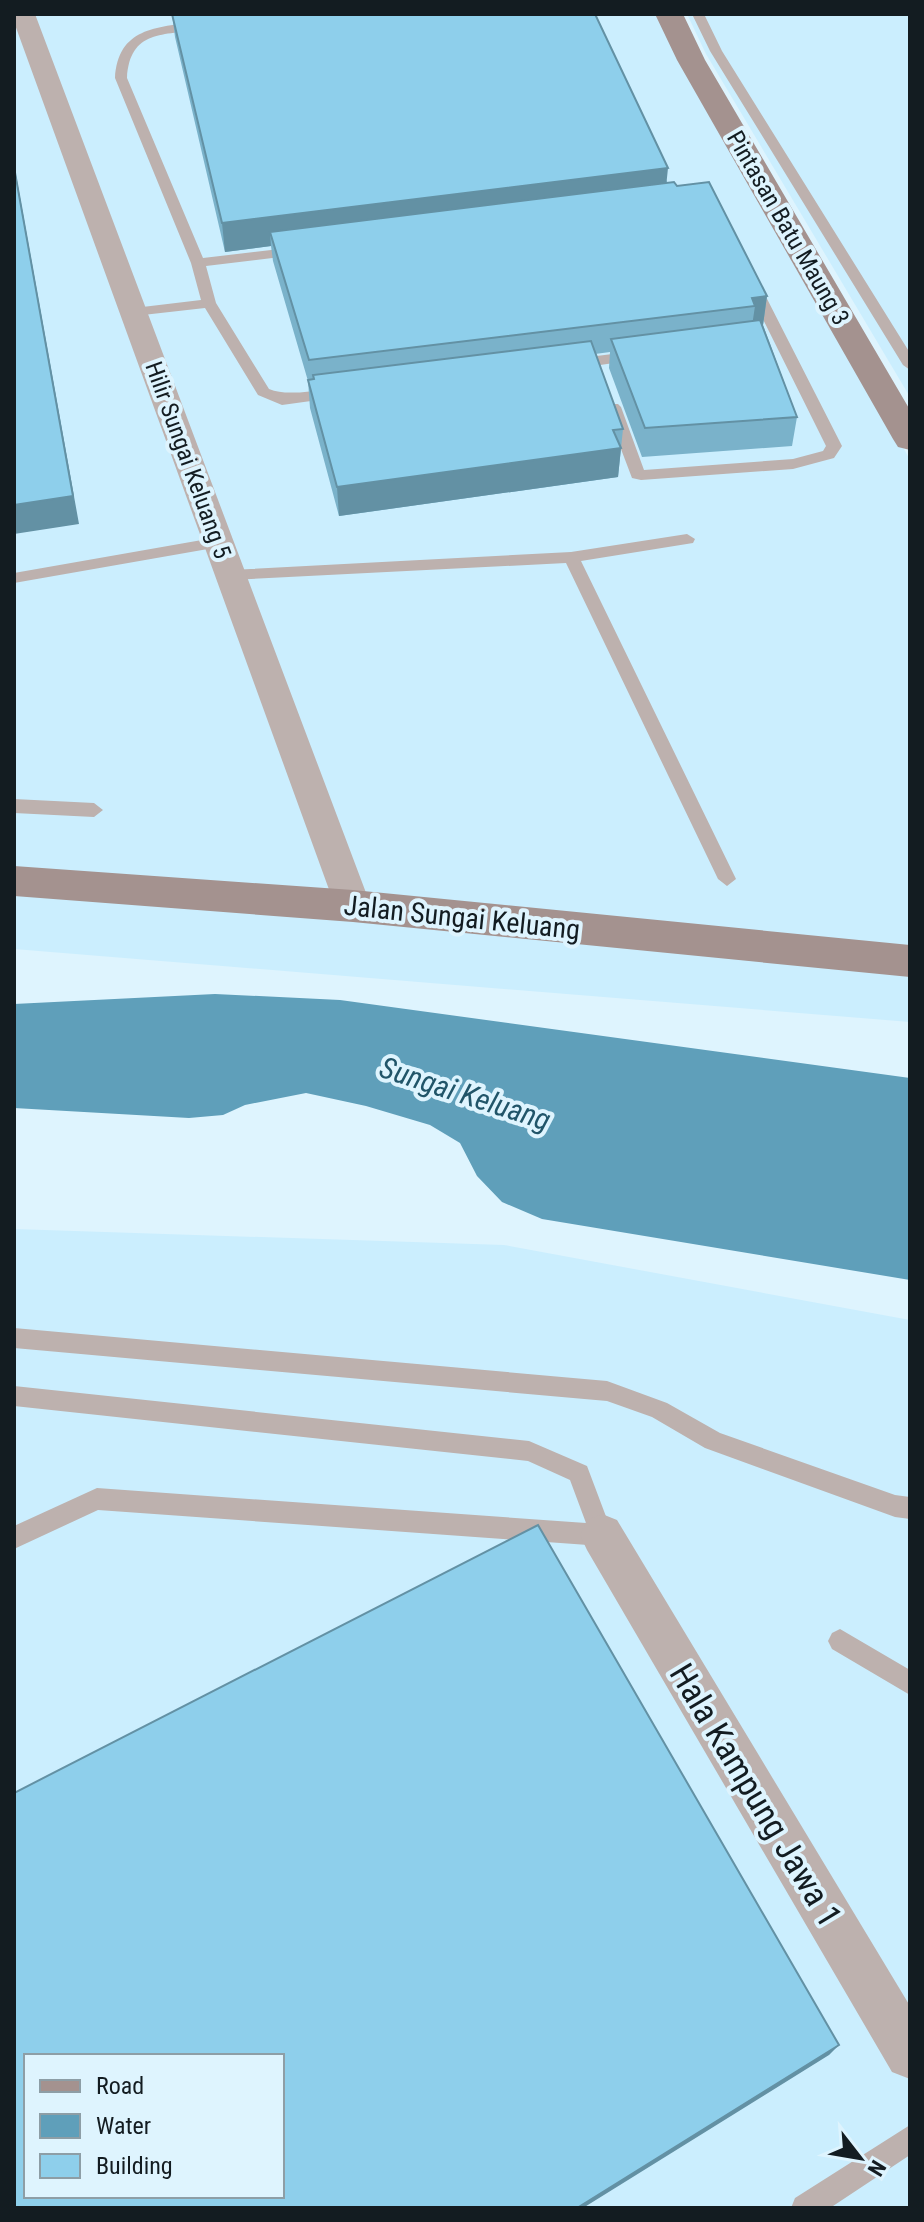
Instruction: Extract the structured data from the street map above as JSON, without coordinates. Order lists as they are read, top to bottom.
{
  "streets": {
    "street": [
      "Pintasan Batu Maung 3",
      "Hilir Sungai Keluang 5",
      "Jalan Sungai Keluang",
      "Hala Kampung Jawa 1"
    ]
  },
  "crossings": [
    ["Hilir Sungai Keluang 5", "Jalan Sungai Keluang"]
  ],
  "water": ["Sungai Keluang"],
  "legend": ["Road", "Water", "Building"],
  "north": "bottom right"
}
